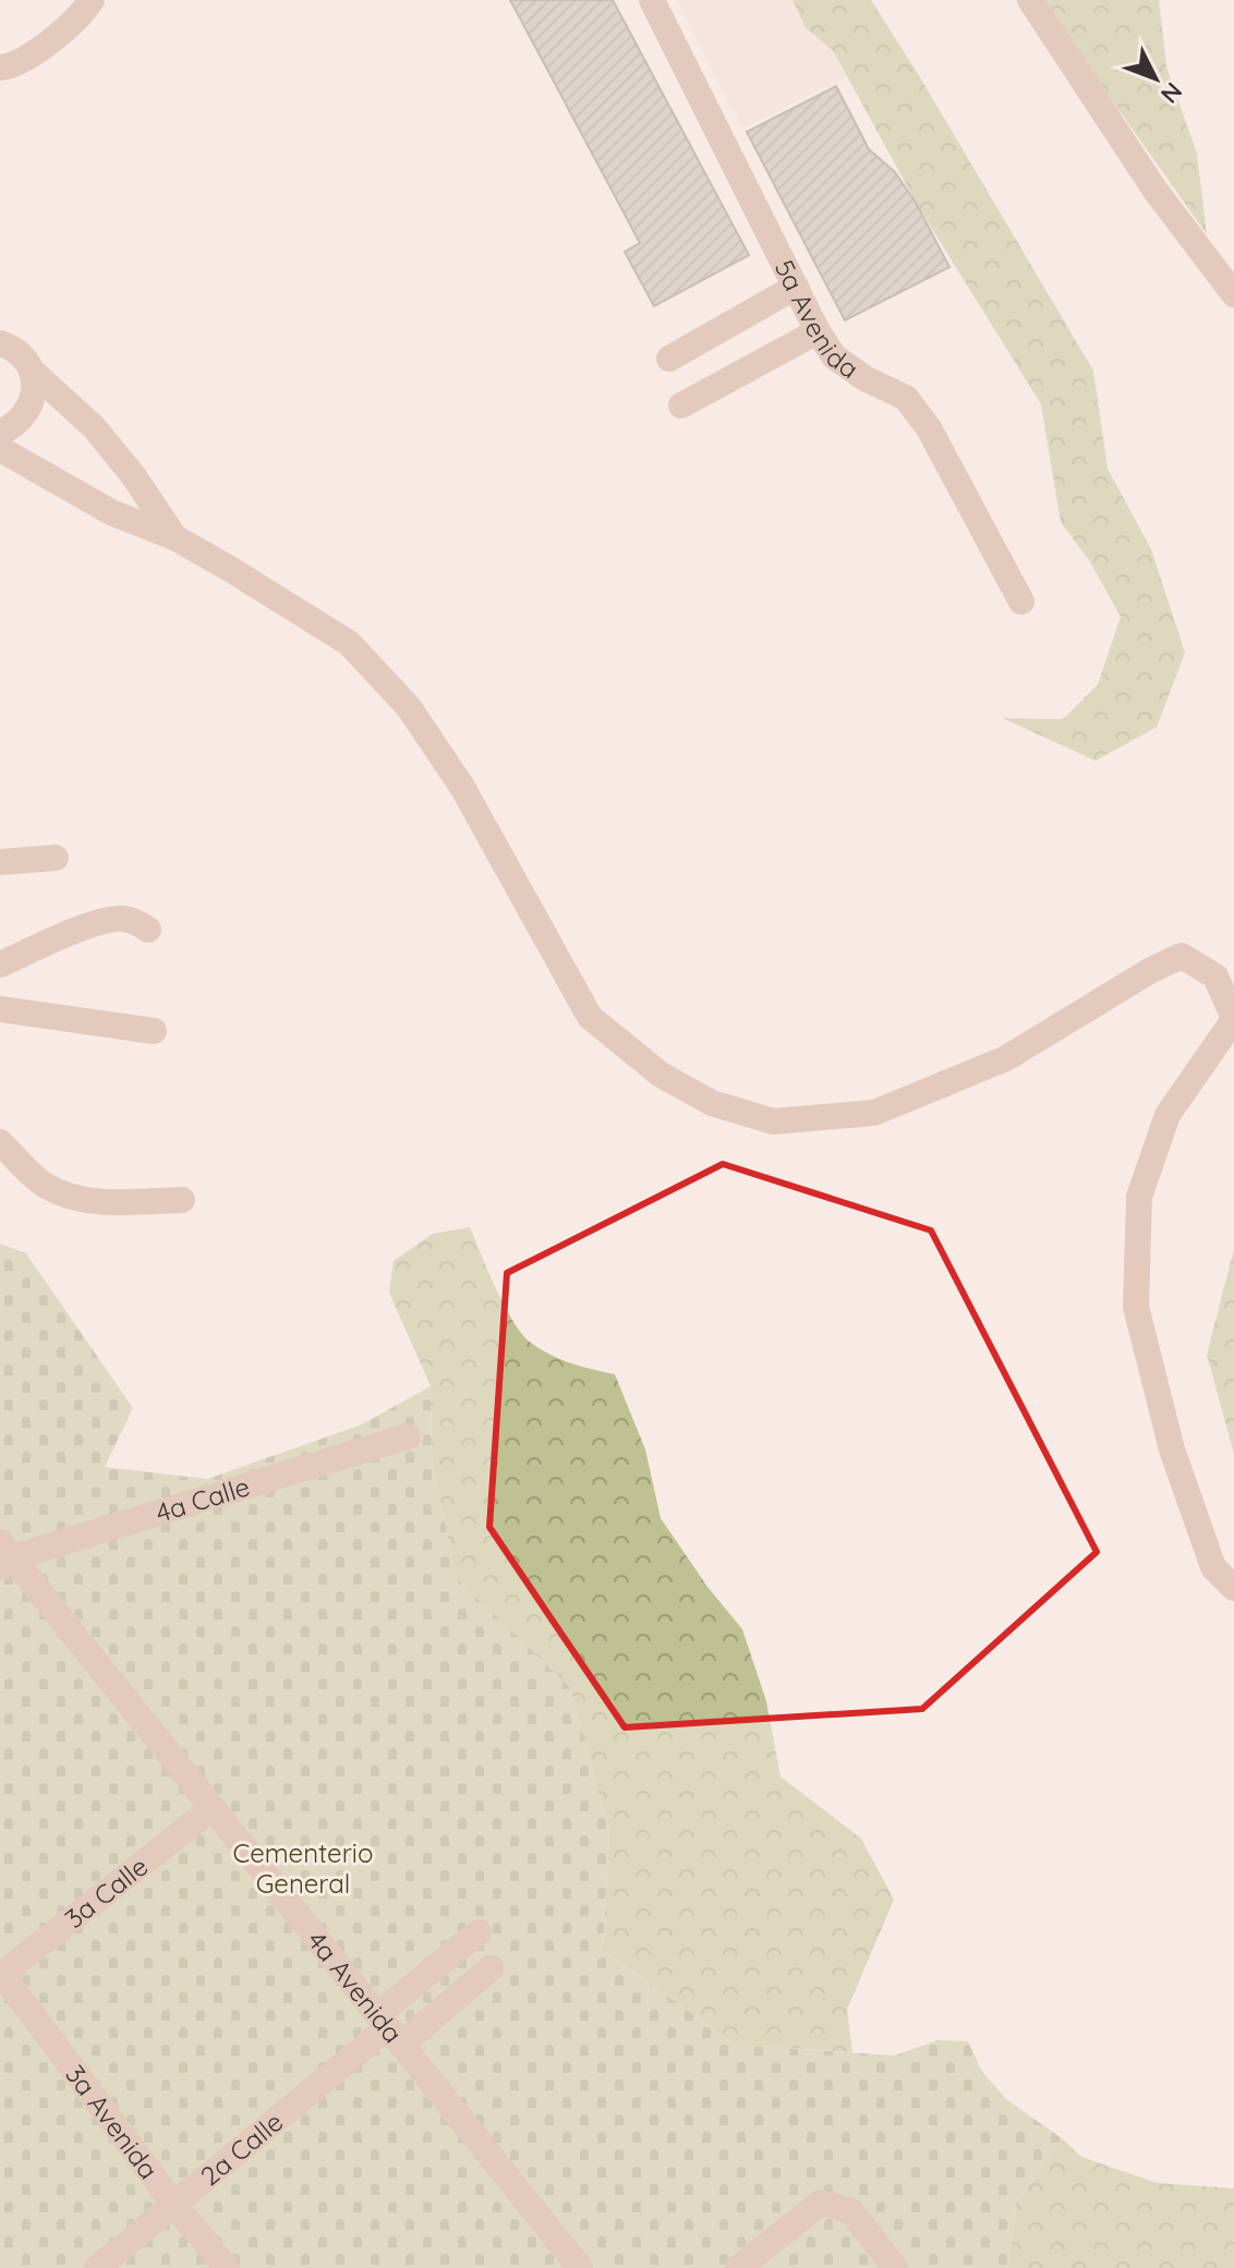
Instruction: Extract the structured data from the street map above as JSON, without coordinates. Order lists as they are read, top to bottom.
{
  "streets": {
    "lane": [
      "5a Avenida",
      "4a Calle",
      "3a Calle",
      "4a Avenida",
      "3a Avenida",
      "2a Calle"
    ]
  },
  "crossings": [
    ["4a Calle", "4a Avenida"],
    ["3a Calle", "4a Avenida"],
    ["3a Calle", "3a Avenida"],
    ["4a Avenida", "2a Calle"],
    ["3a Avenida", "2a Calle"]
  ],
  "parks": ["Cementerio General"],
  "north": "bottom right"
}
